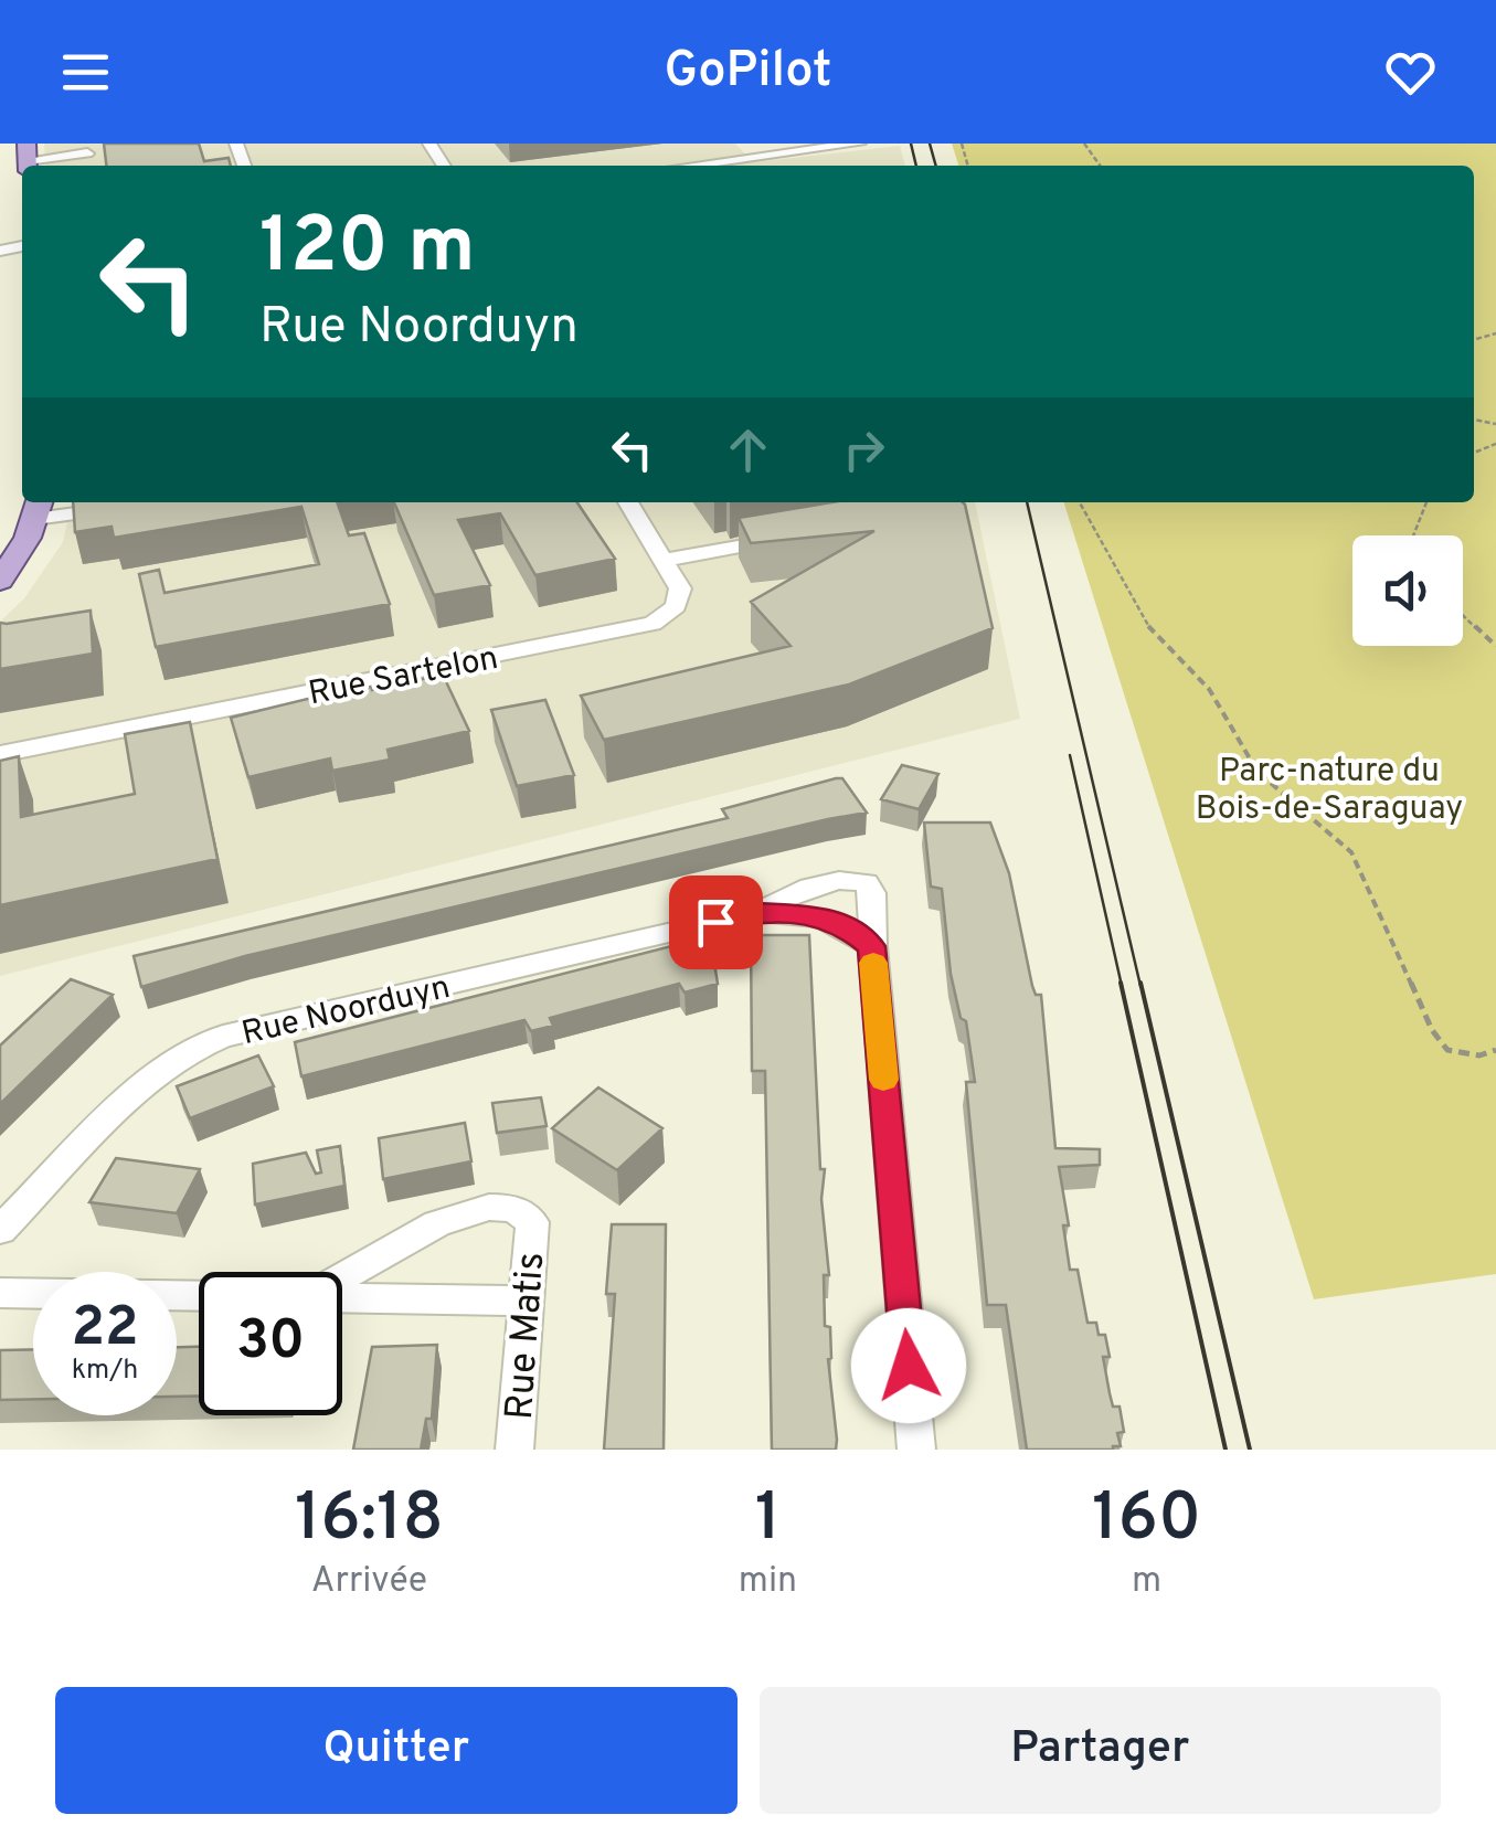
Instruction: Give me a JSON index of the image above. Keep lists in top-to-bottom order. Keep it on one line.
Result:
{"streets":{"street":["Rue Sartelon","Rue Noorduyn","Rue Matis"]},"parks":["Parc-nature du Bois-de-Saraguay"],"page":{"header":"GoPilot","turn":["120 m","Rue Noorduyn"],"speed":"22 km/h","limit":"30","eta":["16:18","Arrivée","1","min","160","m"],"buttons":["Quitter","Partager"]}}
